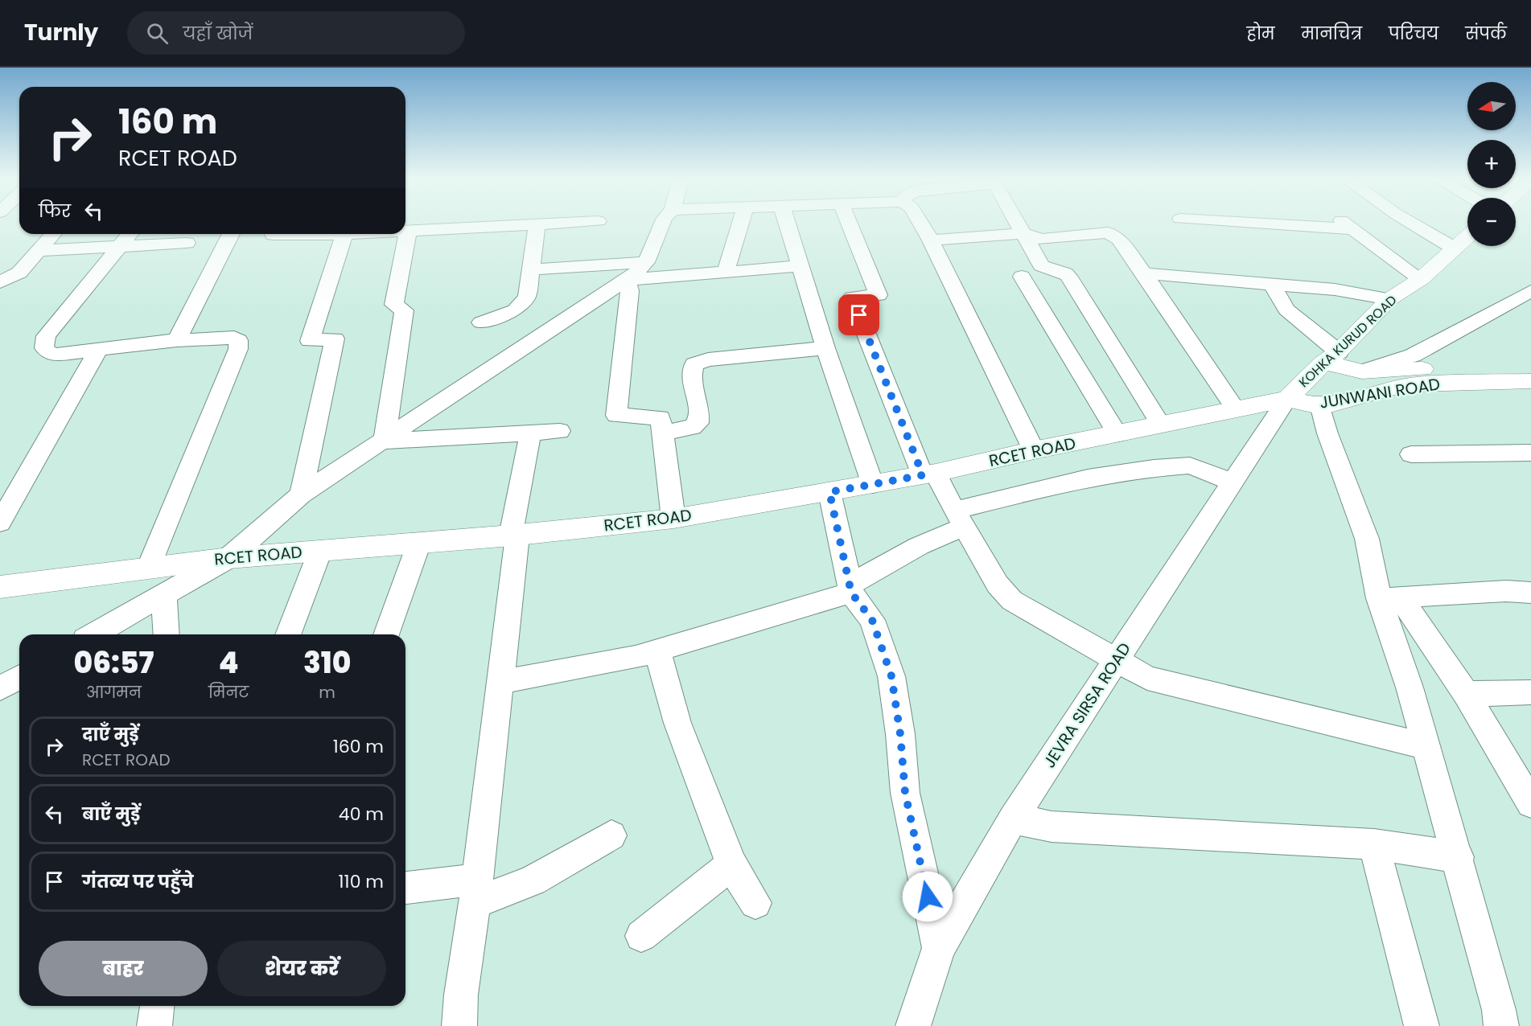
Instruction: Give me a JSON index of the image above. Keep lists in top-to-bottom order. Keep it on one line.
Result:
{"streets":{"main road":["KOHKA KURUD ROAD","JUNWANI ROAD","RCET ROAD"],"street":["JEVRA SIRSA ROAD"]},"crossings":[["KOHKA KURUD ROAD","JUNWANI ROAD"],["KOHKA KURUD ROAD","RCET ROAD"],["KOHKA KURUD ROAD","JEVRA SIRSA ROAD"],["JUNWANI ROAD","RCET ROAD"],["JUNWANI ROAD","JEVRA SIRSA ROAD"],["RCET ROAD","JEVRA SIRSA ROAD"]],"north":"left","page":{"header":"Turnly","search":"यहाँ खोजें","nav":["होम","मानचित्र","परिचय","संपर्क"],"map_buttons":["+","−"],"turn":["160 m","RCET ROAD"],"then":"फिर","eta":["06:57","आगमन","4","मिनट","310","m"],"list":[{"name":"दाएँ मुड़ें","note":"RCET ROAD","value":"160 m"},{"name":"बाएँ मुड़ें","value":"40 m"},{"name":"गंतव्य पर पहुँचे","value":"110 m"}],"buttons":["बाहर","शेयर करें"]}}
